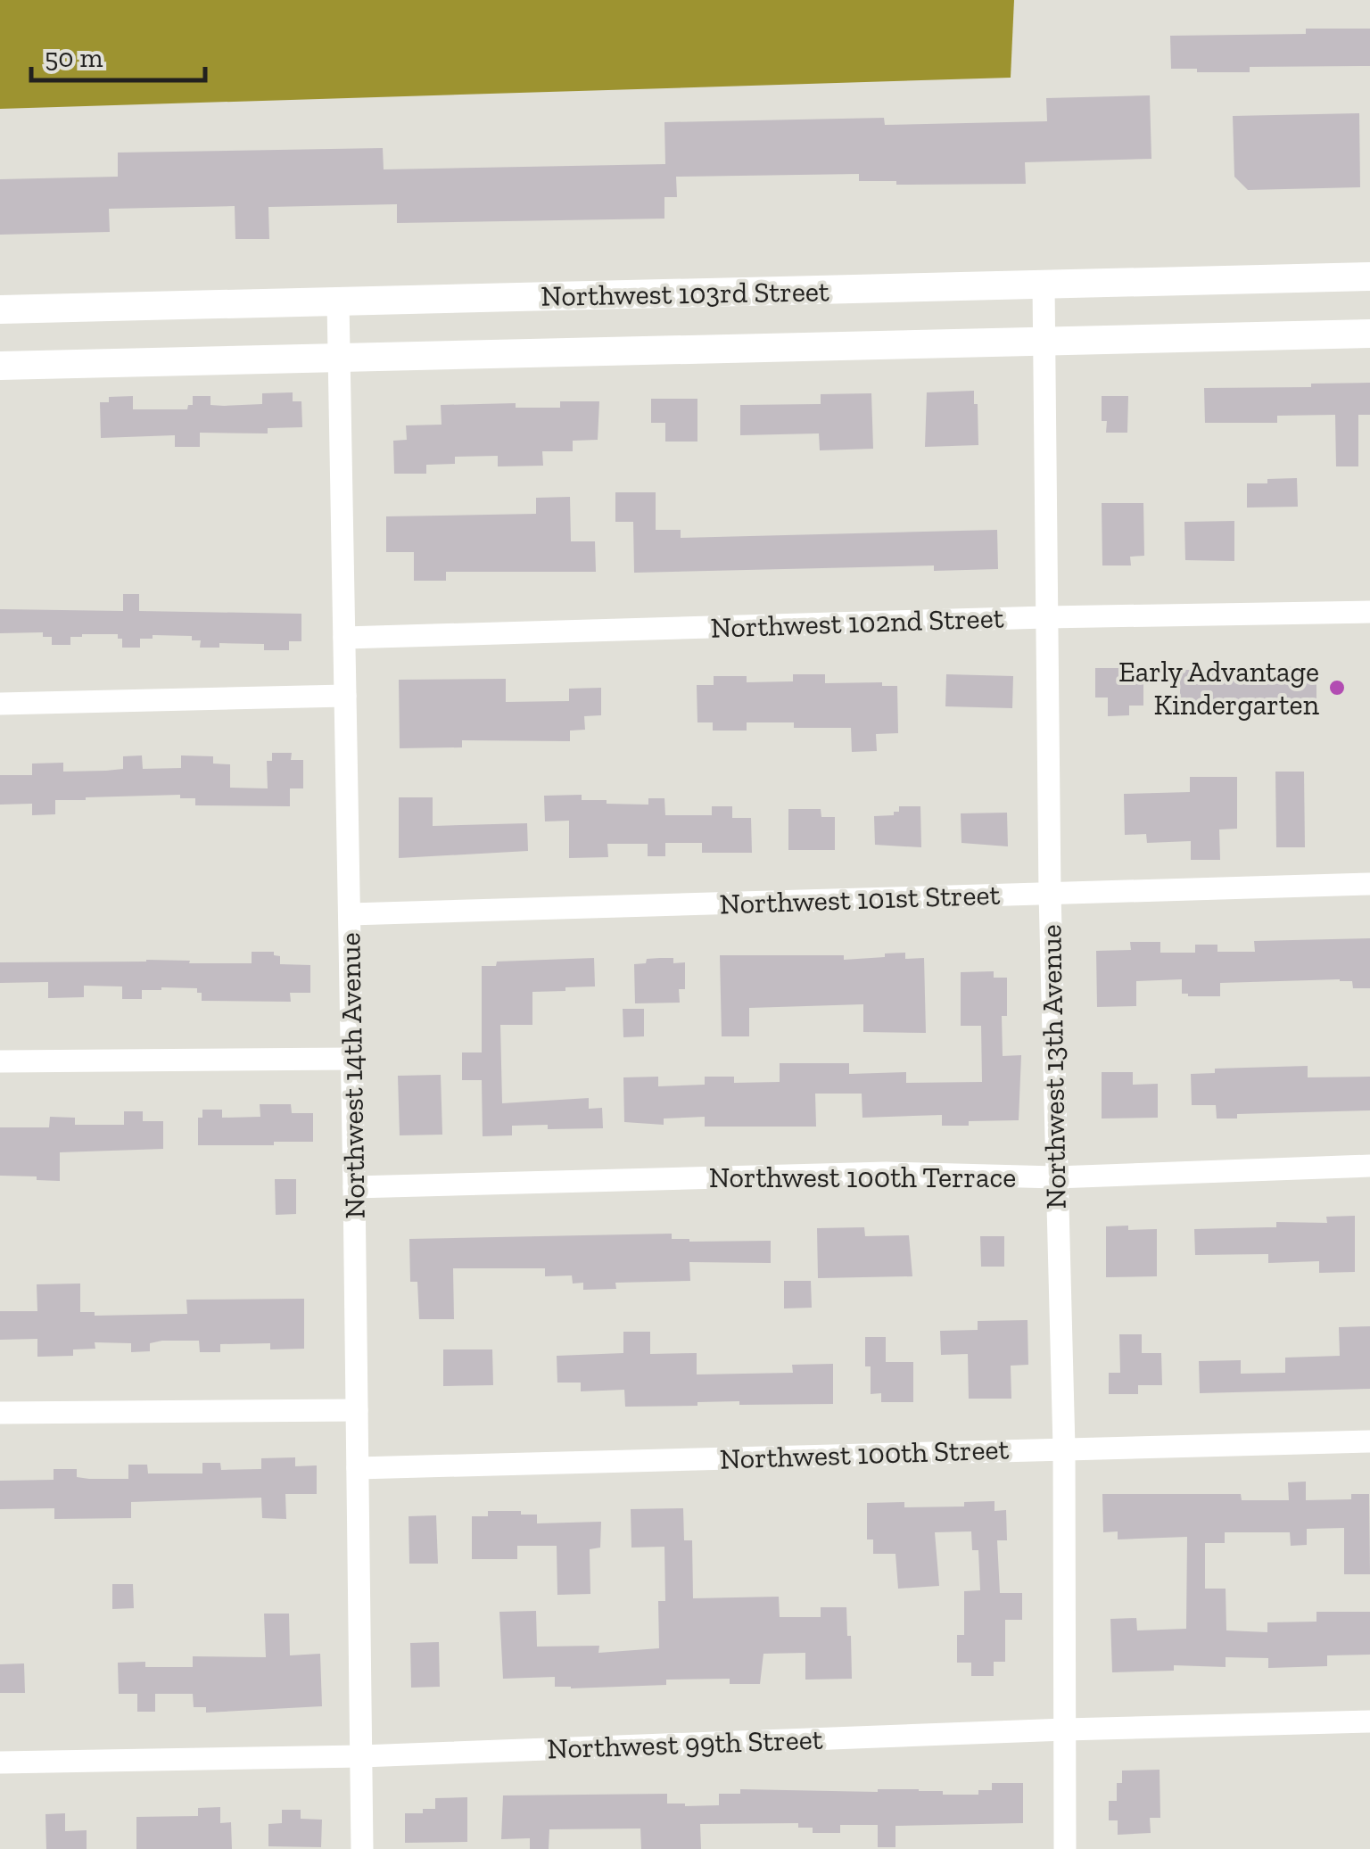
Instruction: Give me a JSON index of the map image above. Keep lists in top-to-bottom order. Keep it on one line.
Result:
{"streets":{"main road":["Northwest 103rd Street"],"street":["Northwest 102nd Street","Northwest 101st Street","Northwest 13th Avenue","Northwest 14th Avenue","Northwest 100th Terrace","Northwest 100th Street","Northwest 99th Street"]},"crossings":[["Northwest 103rd Street","Northwest 13th Avenue"],["Northwest 103rd Street","Northwest 14th Avenue"],["Northwest 102nd Street","Northwest 13th Avenue"],["Northwest 102nd Street","Northwest 14th Avenue"],["Northwest 101st Street","Northwest 13th Avenue"],["Northwest 101st Street","Northwest 14th Avenue"],["Northwest 13th Avenue","Northwest 100th Terrace"],["Northwest 13th Avenue","Northwest 100th Street"],["Northwest 13th Avenue","Northwest 99th Street"],["Northwest 14th Avenue","Northwest 100th Terrace"],["Northwest 14th Avenue","Northwest 100th Street"],["Northwest 14th Avenue","Northwest 99th Street"]],"places":["Early Advantage Kindergarten"],"scale_bar":"50 m"}
